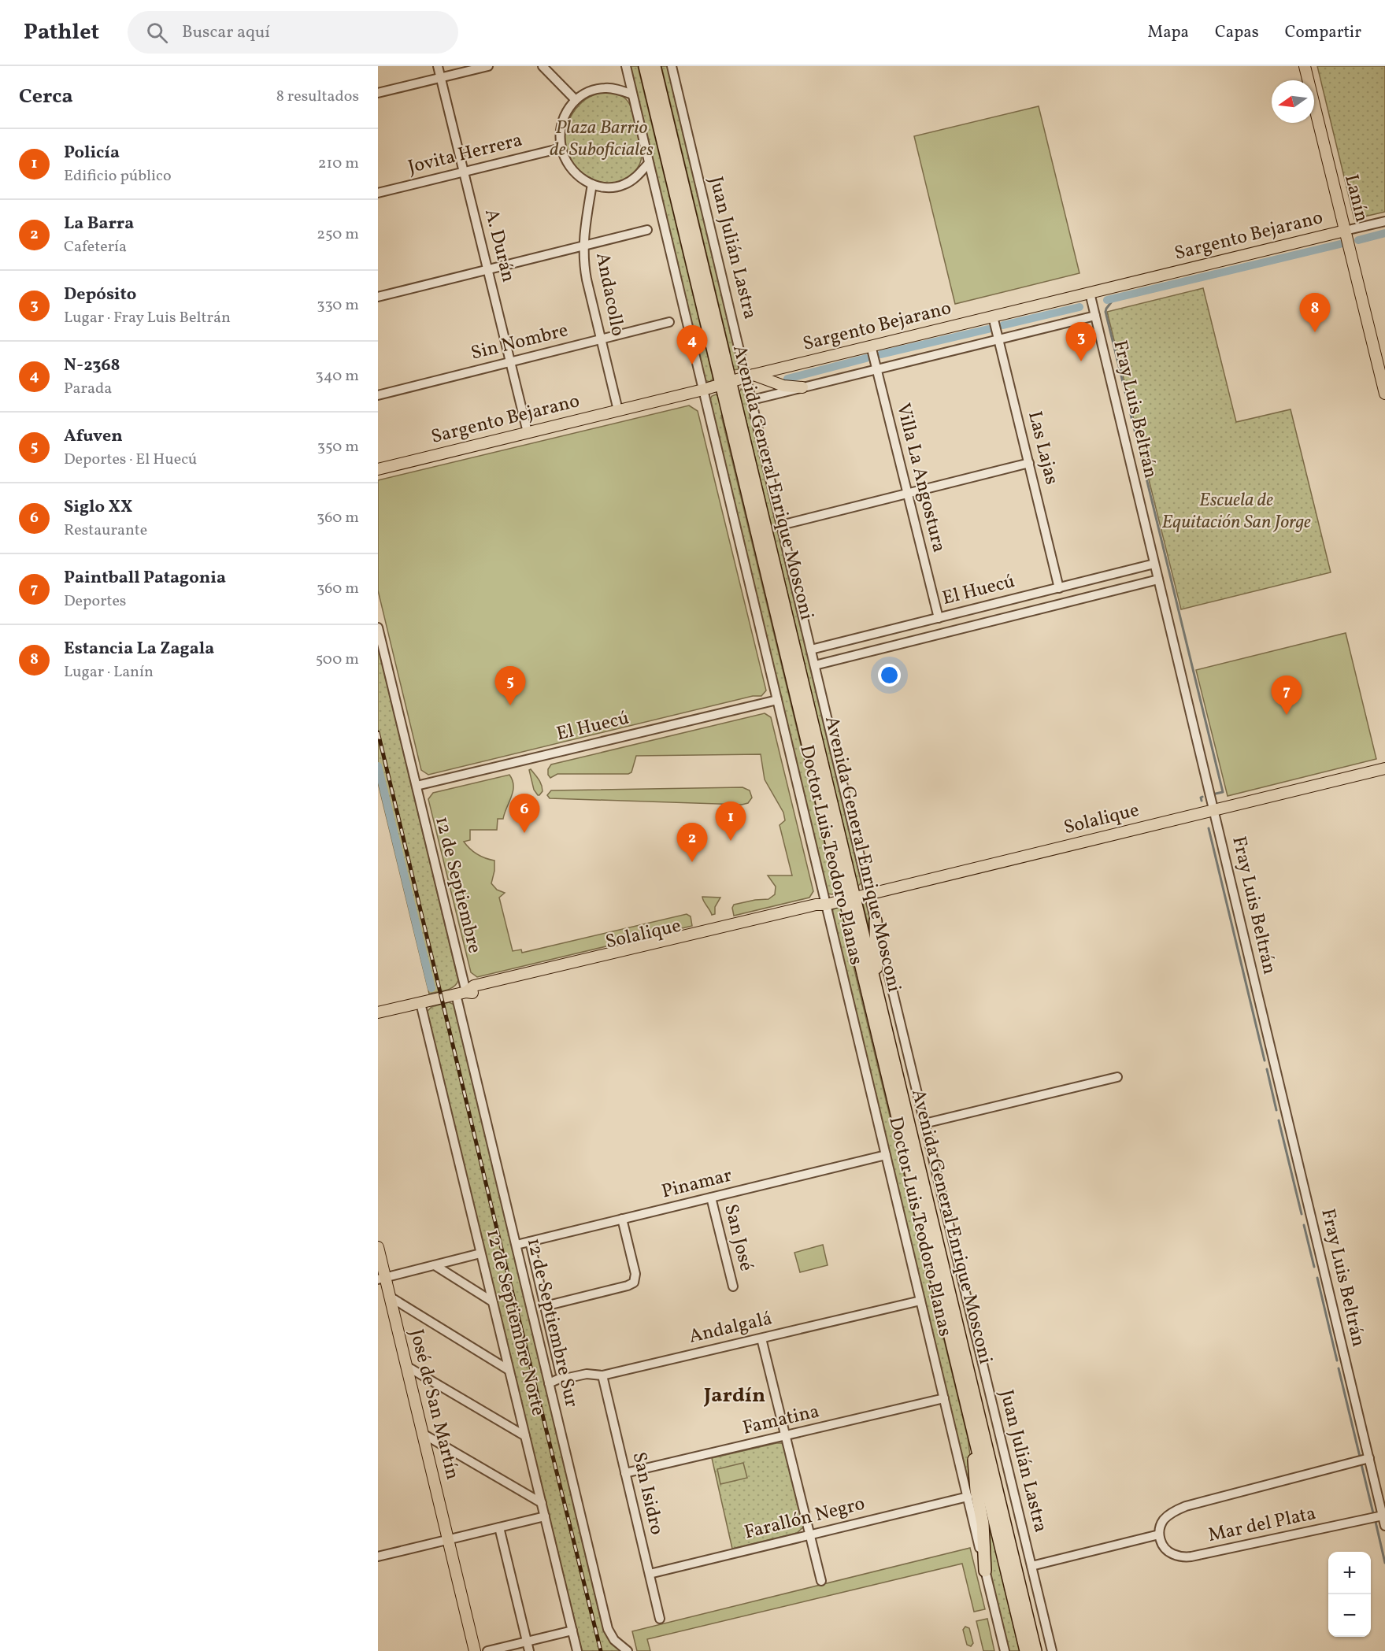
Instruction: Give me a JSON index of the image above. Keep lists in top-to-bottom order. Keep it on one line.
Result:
{"streets":{"highway":["Avenida General Enrique Mosconi"],"main road":["Lanín","Sargento Bejarano","Solalique","José de San Martín"],"street":["Jovita Herrera","A. Durán","Juan Julián Lastra","Andacollo","Sin Nombre","Fray Luis Beltrán","Las Lajas","Villa La Angostura","El Huecú","Doctor Luis Teodoro Planas","12 de Septiembre","Pinamar","San José","12 de Septiembre Norte","12 de Septiembre Sur","Andalgalá","Famatina","San Isidro","Farallón Negro","Mar del Plata"]},"crossings":[["Jovita Herrera","A. Durán"],["Jovita Herrera","Andacollo"],["Jovita Herrera","Doctor Luis Teodoro Planas"],["Lanín","Sargento Bejarano"],["Sargento Bejarano","A. Durán"],["Sargento Bejarano","Juan Julián Lastra"],["Sargento Bejarano","Andacollo"],["Sargento Bejarano","Fray Luis Beltrán"],["Sargento Bejarano","Las Lajas"],["Sargento Bejarano","Villa La Angostura"],["Sargento Bejarano","Avenida General Enrique Mosconi"],["Sargento Bejarano","Doctor Luis Teodoro Planas"],["A. Durán","Sin Nombre"],["Juan Julián Lastra","El Huecú"],["Juan Julián Lastra","Solalique"],["Andacollo","Sin Nombre"],["Andacollo","Doctor Luis Teodoro Planas"],["Fray Luis Beltrán","El Huecú"],["Fray Luis Beltrán","Solalique"],["Fray Luis Beltrán","Mar del Plata"],["Las Lajas","El Huecú"],["Villa La Angostura","El Huecú"],["Avenida General Enrique Mosconi","Solalique"],["El Huecú","Doctor Luis Teodoro Planas"],["El Huecú","12 de Septiembre"],["Solalique","Doctor Luis Teodoro Planas"],["Solalique","12 de Septiembre"],["Solalique","12 de Septiembre Norte"],["Solalique","12 de Septiembre Sur"],["Doctor Luis Teodoro Planas","Pinamar"],["Doctor Luis Teodoro Planas","Andalgalá"],["Doctor Luis Teodoro Planas","Famatina"],["Doctor Luis Teodoro Planas","Farallón Negro"],["12 de Septiembre","12 de Septiembre Sur"],["Pinamar","San José"],["Pinamar","12 de Septiembre Sur"],["12 de Septiembre Sur","Andalgalá"],["Andalgalá","San Isidro"],["Famatina","San Isidro"],["San Isidro","Farallón Negro"]],"districts":["Jardín"],"parks":["Plaza Barrio de Suboficiales","Escuela de Equitación San Jorge"],"north":"left","page":{"header":"Pathlet","search":"Buscar aquí","nav":["Mapa","Capas","Compartir"],"heading":["Cerca","8 resultados"],"list":[{"mark":"1","name":"Policía","note":"Edificio público","value":"210 m"},{"mark":"2","name":"La Barra","note":"Cafetería","value":"250 m"},{"mark":"3","name":"Depósito","note":"Lugar · Fray Luis Beltrán","value":"330 m"},{"mark":"4","name":"N-2368","note":"Parada","value":"340 m"},{"mark":"5","name":"Afuven","note":"Deportes · El Huecú","value":"350 m"},{"mark":"6","name":"Siglo XX","note":"Restaurante","value":"360 m"},{"mark":"7","name":"Paintball Patagonia","note":"Deportes","value":"360 m"},{"mark":"8","name":"Estancia La Zagala","note":"Lugar · Lanín","value":"500 m"}],"pins":["8","3","4","5","7","6","1","2"],"map_buttons":["+","−"]}}
